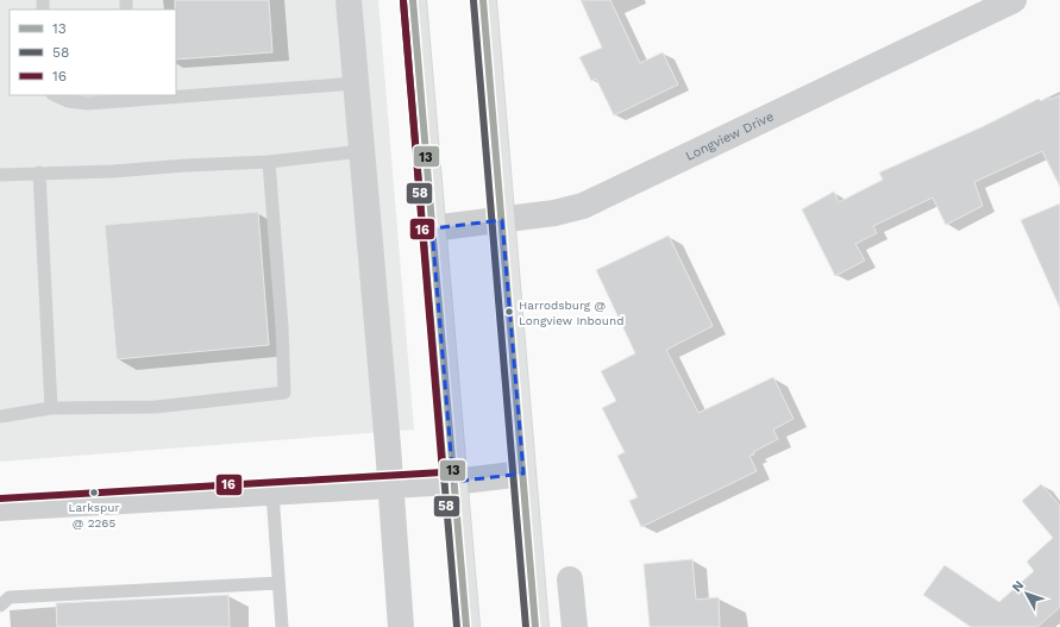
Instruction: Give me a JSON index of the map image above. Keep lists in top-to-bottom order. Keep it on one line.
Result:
{"streets":{"street":["Longview Drive"]},"places":["Harrodsburg @ Longview Inbound","Larkspur @ 2265"],"lines":["transit line 13","transit line 58","transit line 16"],"legend":["13","58","16"],"north":"top left"}
